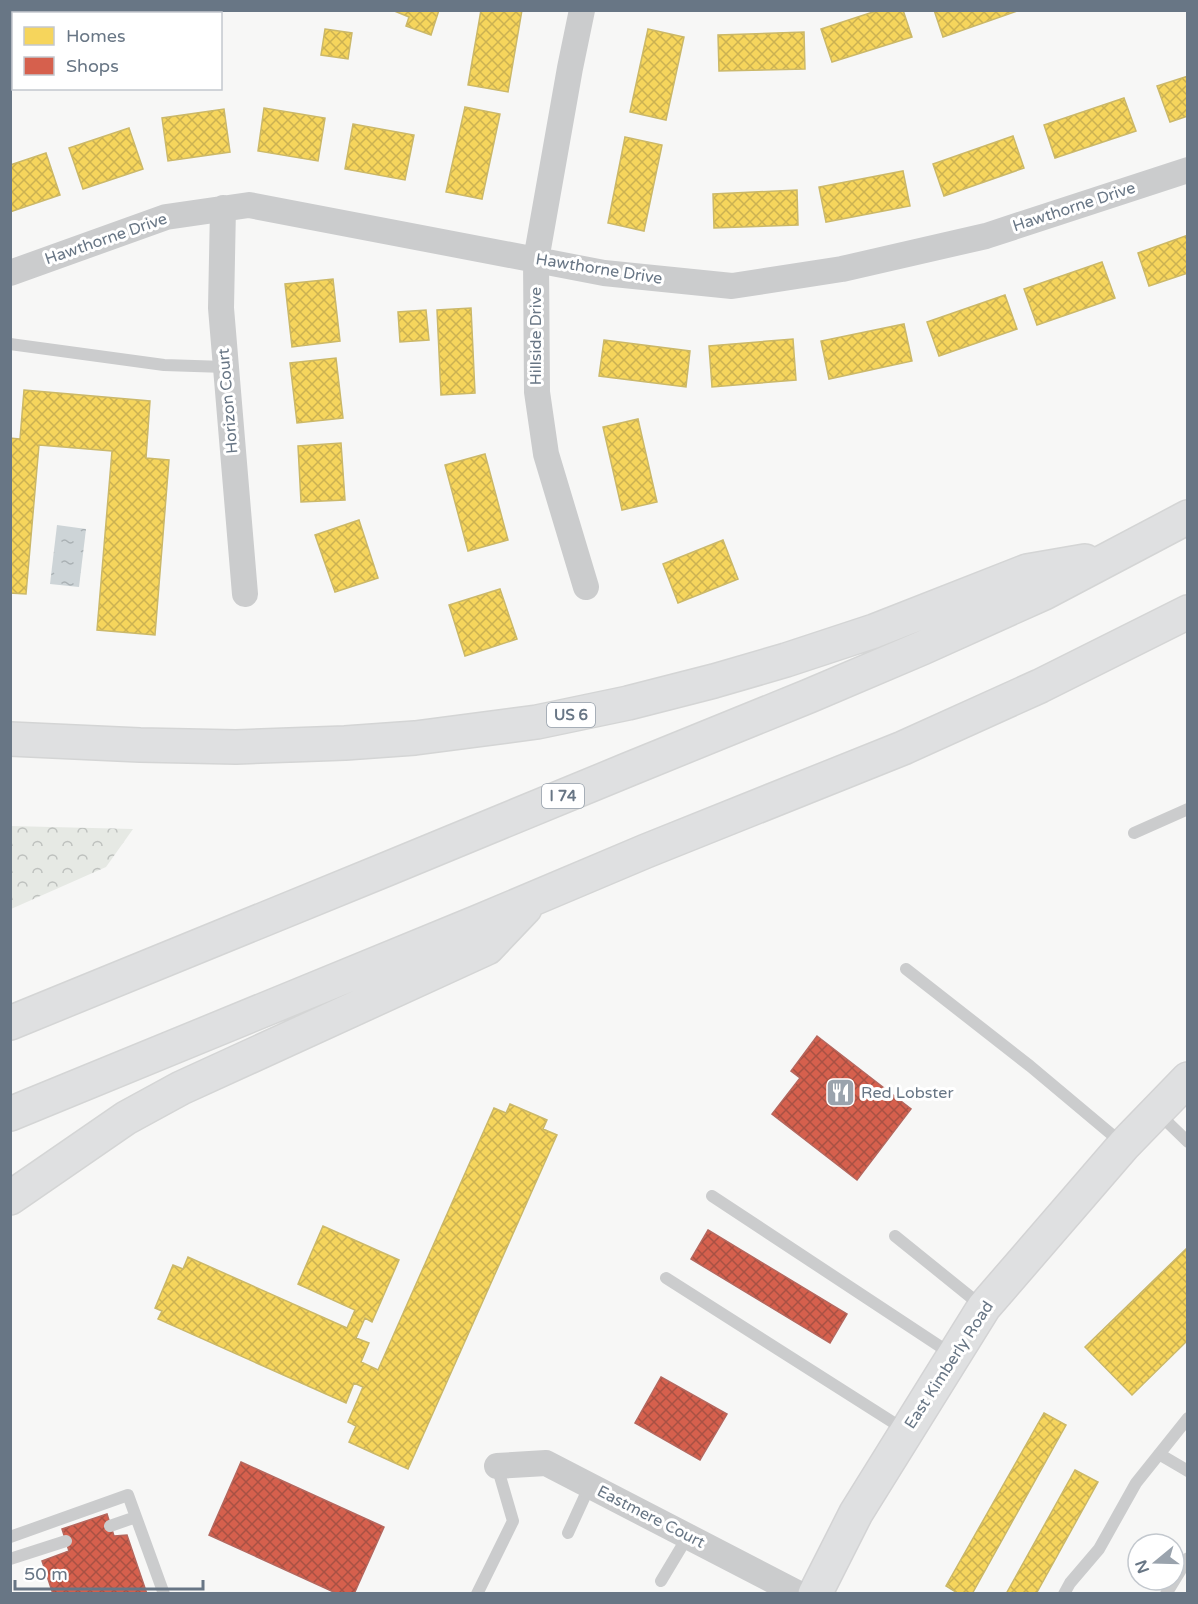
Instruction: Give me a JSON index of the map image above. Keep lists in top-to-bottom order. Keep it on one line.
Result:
{"streets":{"main road":["US 6","I 74","East Kimberly Road"],"street":["Hawthorne Drive","Hillside Drive","Horizon Court","Eastmere Court"]},"crossings":[["Hawthorne Drive","Hillside Drive"],["Hawthorne Drive","Horizon Court"],["US 6","I 74"]],"places":{"restaurant":["Red Lobster"]},"legend":["Homes","Shops"],"scale_bar":"50 m","north":"left"}
